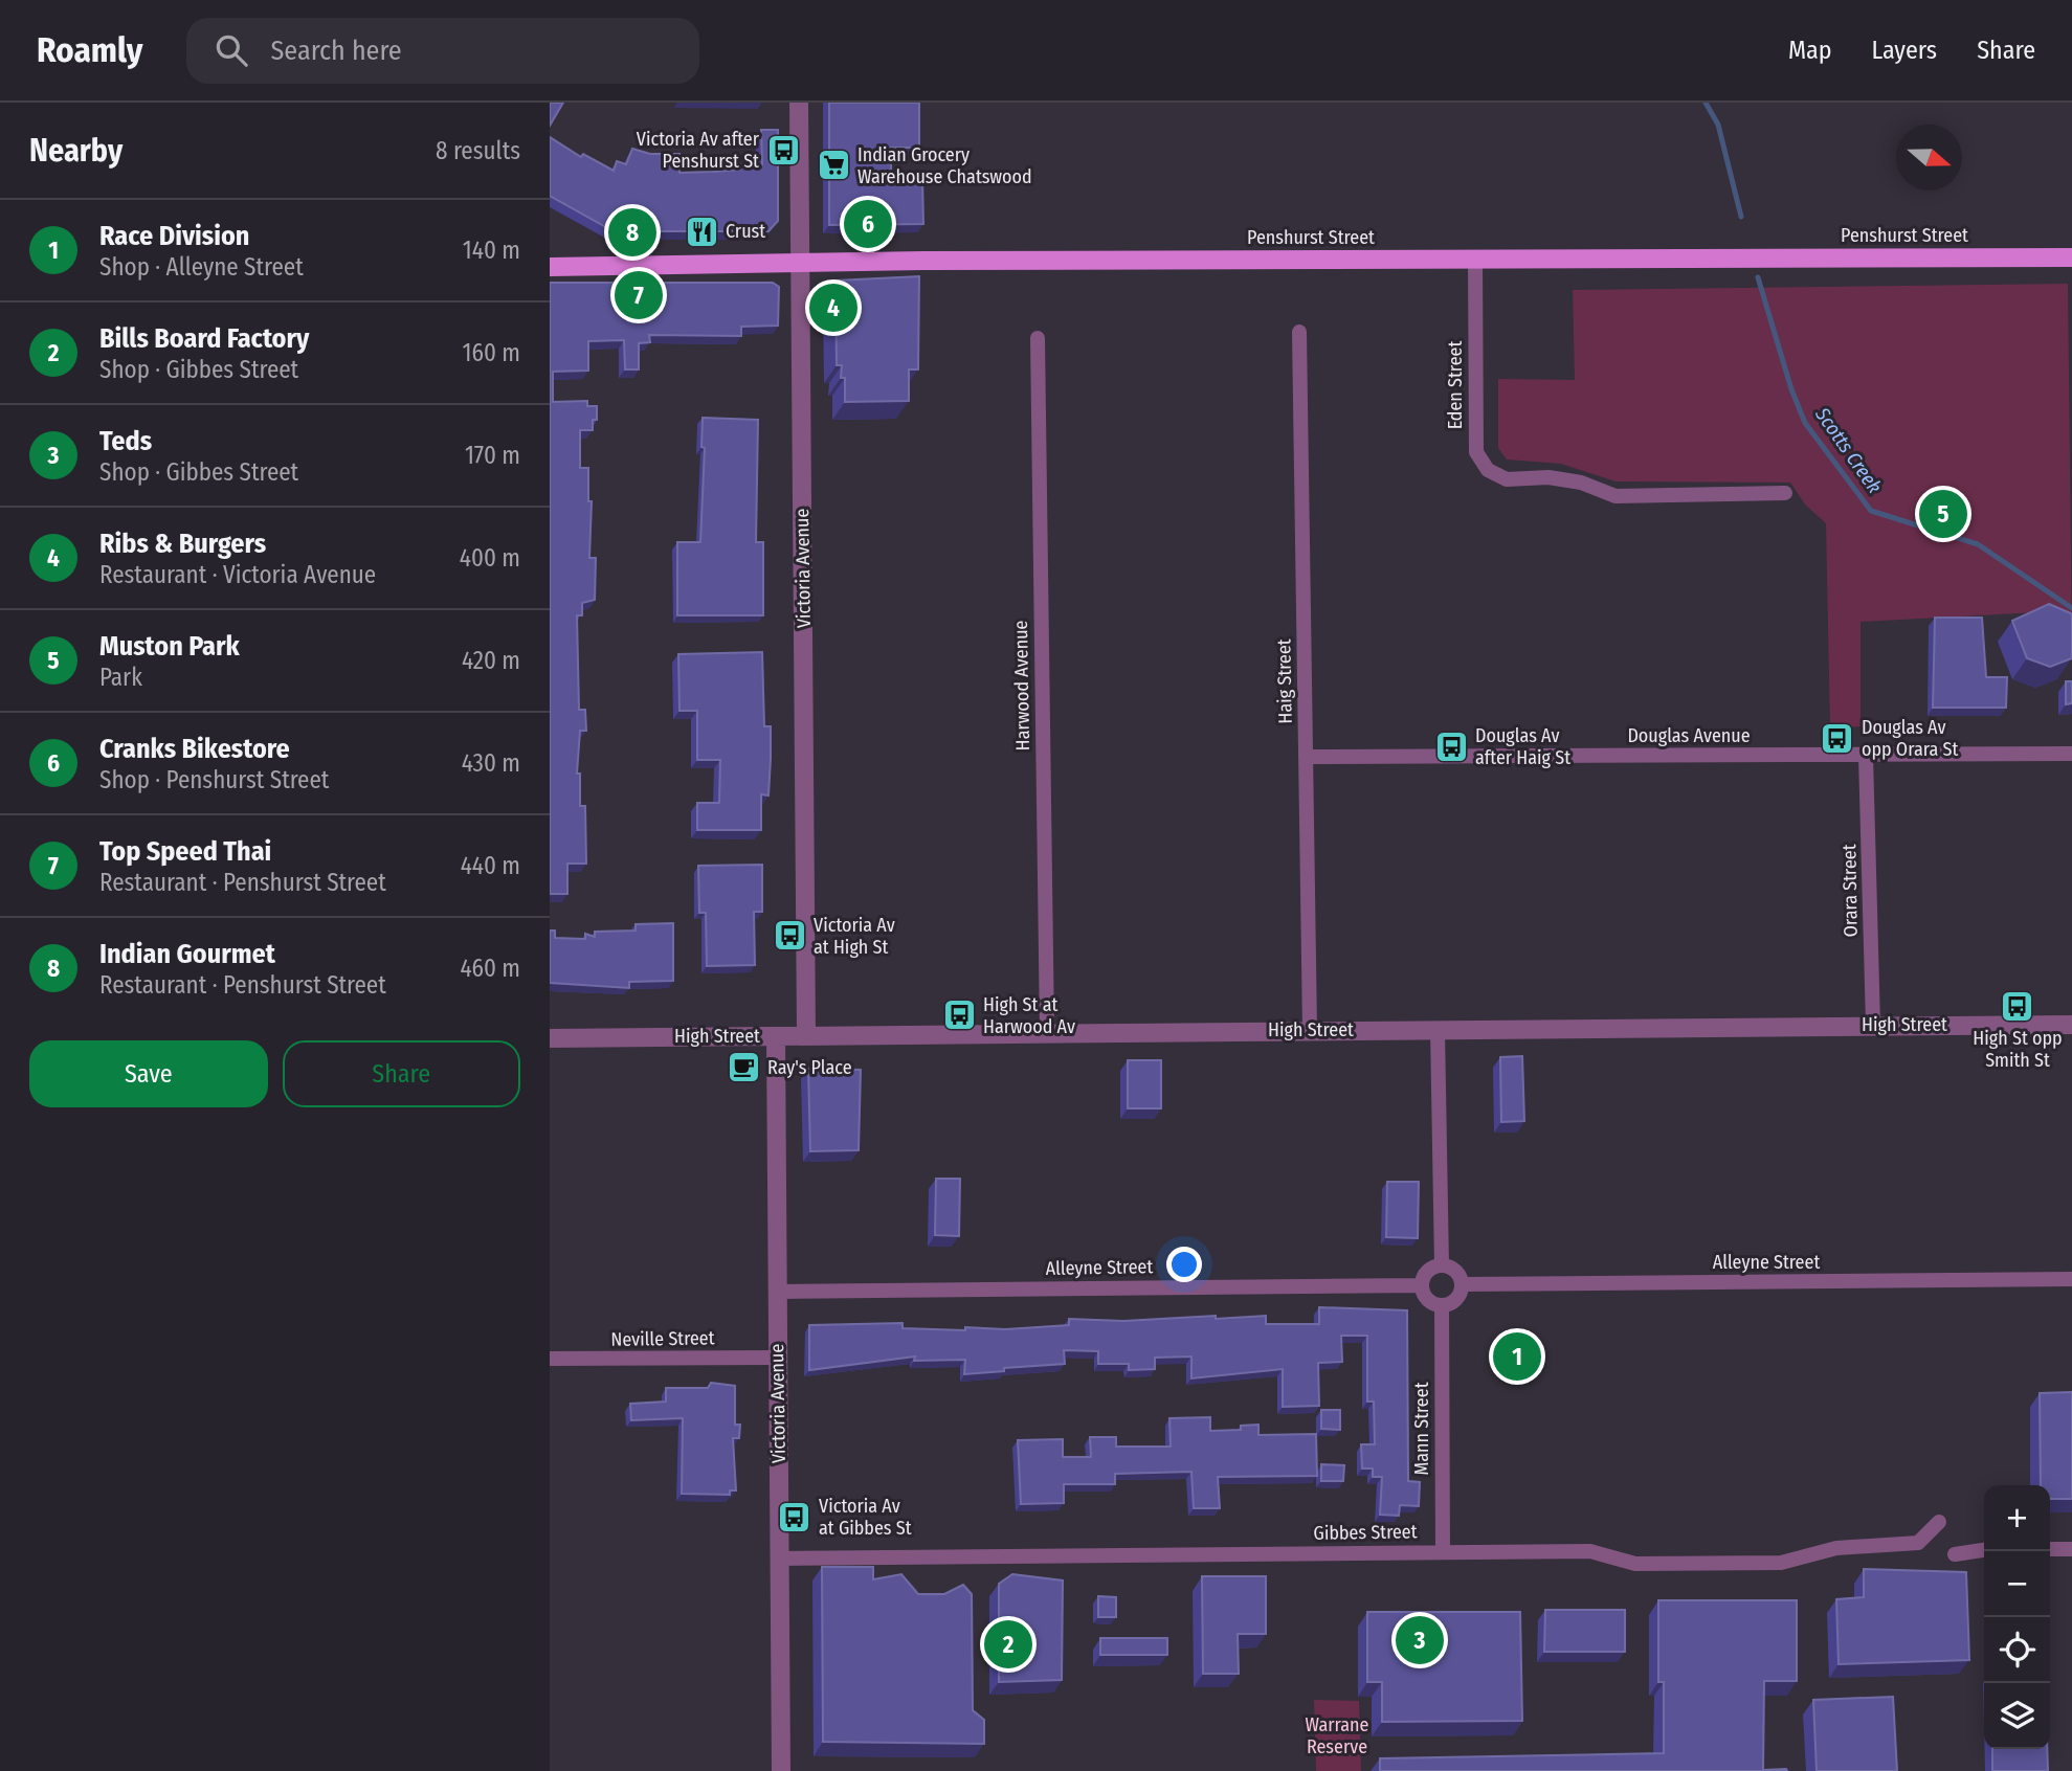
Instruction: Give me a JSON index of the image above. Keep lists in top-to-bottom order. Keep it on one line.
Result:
{"streets":{"main road":["Penshurst Street"],"street":["Eden Street","Victoria Avenue","Haig Street","Harwood Avenue","Douglas Avenue","Orara Street","High Street","Alleyne Street","Neville Street","Mann Street","Gibbes Street"]},"crossings":[["Penshurst Street","Eden Street"],["Penshurst Street","Victoria Avenue"],["Victoria Avenue","High Street"],["Victoria Avenue","Alleyne Street"],["Victoria Avenue","Neville Street"],["Victoria Avenue","Gibbes Street"],["Haig Street","Douglas Avenue"],["Haig Street","High Street"],["Harwood Avenue","High Street"],["Douglas Avenue","Orara Street"],["Orara Street","High Street"],["Alleyne Street","Mann Street"],["Mann Street","Gibbes Street"]],"water":["Scotts Creek"],"parks":["Warrane Reserve"],"places":{"bus stop":["Victoria Av after Penshurst St","Douglas Av opp Orara St","Douglas Av after Haig St","Victoria Av at High St","High St opp Smith St","High St at Harwood Av","Victoria Av at Gibbes St"],"supermarket":["Indian Grocery Warehouse Chatswood"],"restaurant":["Crust"],"cafe":["Ray's Place"]},"north":"right","page":{"header":"Roamly","search":"Search here","nav":["Map","Layers","Share"],"heading":["Nearby","8 results"],"pins":["6","8","7","4","5","1","3","2"],"list":[{"mark":"1","name":"Race Division","note":"Shop · Alleyne Street","value":"140 m"},{"mark":"2","name":"Bills Board Factory","note":"Shop · Gibbes Street","value":"160 m"},{"mark":"3","name":"Teds","note":"Shop · Gibbes Street","value":"170 m"},{"mark":"4","name":"Ribs & Burgers","note":"Restaurant · Victoria Avenue","value":"400 m"},{"mark":"5","name":"Muston Park","note":"Park","value":"420 m"},{"mark":"6","name":"Cranks Bikestore","note":"Shop · Penshurst Street","value":"430 m"},{"mark":"7","name":"Top Speed Thai","note":"Restaurant · Penshurst Street","value":"440 m"},{"mark":"8","name":"Indian Gourmet","note":"Restaurant · Penshurst Street","value":"460 m"}],"buttons":["Save","Share"],"map_buttons":["+","−"]}}
